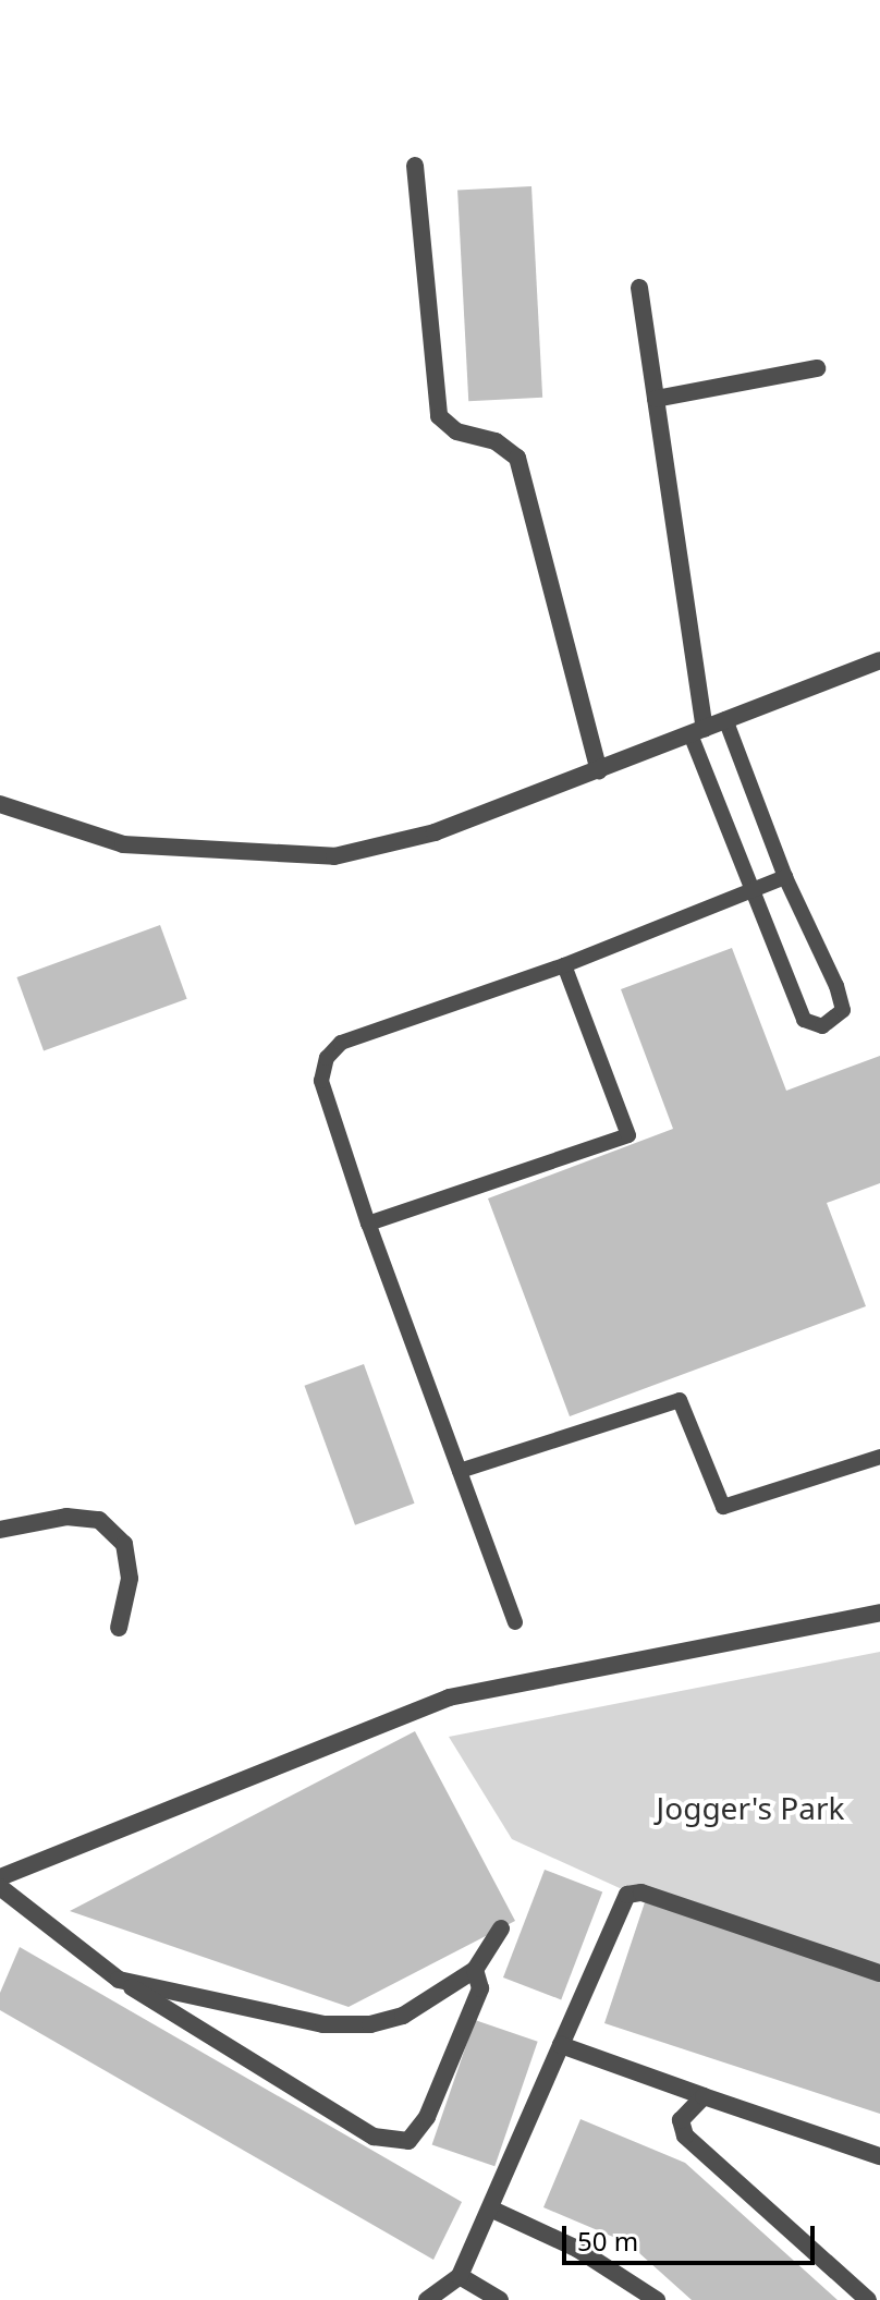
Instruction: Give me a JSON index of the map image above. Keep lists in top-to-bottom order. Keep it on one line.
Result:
{"parks":["Jogger's Park"],"scale_bar":"50 m"}
